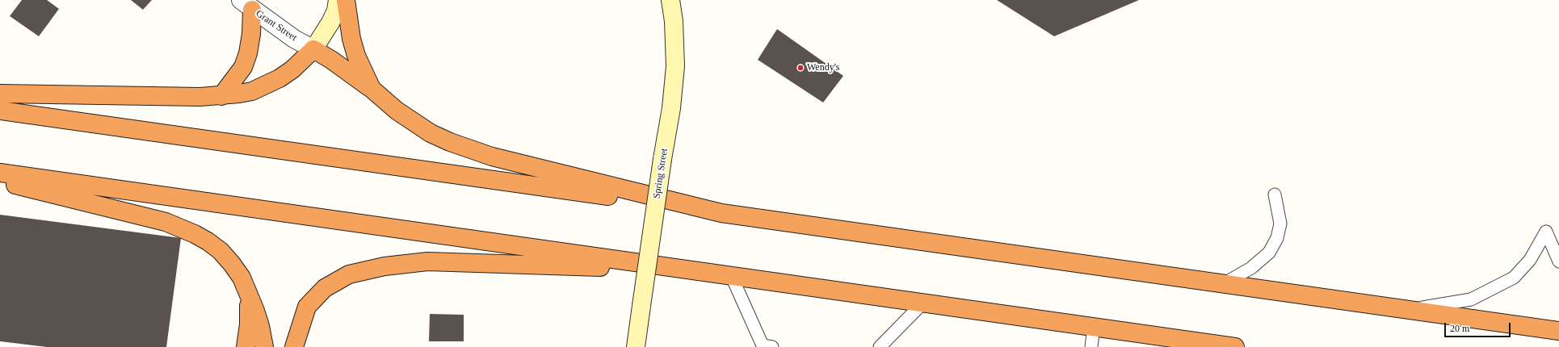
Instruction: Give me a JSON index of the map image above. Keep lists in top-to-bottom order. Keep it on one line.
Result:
{"streets":{"street":["Grant Street","Spring Street"]},"places":["Wendy's"],"scale_bar":"20 m"}
